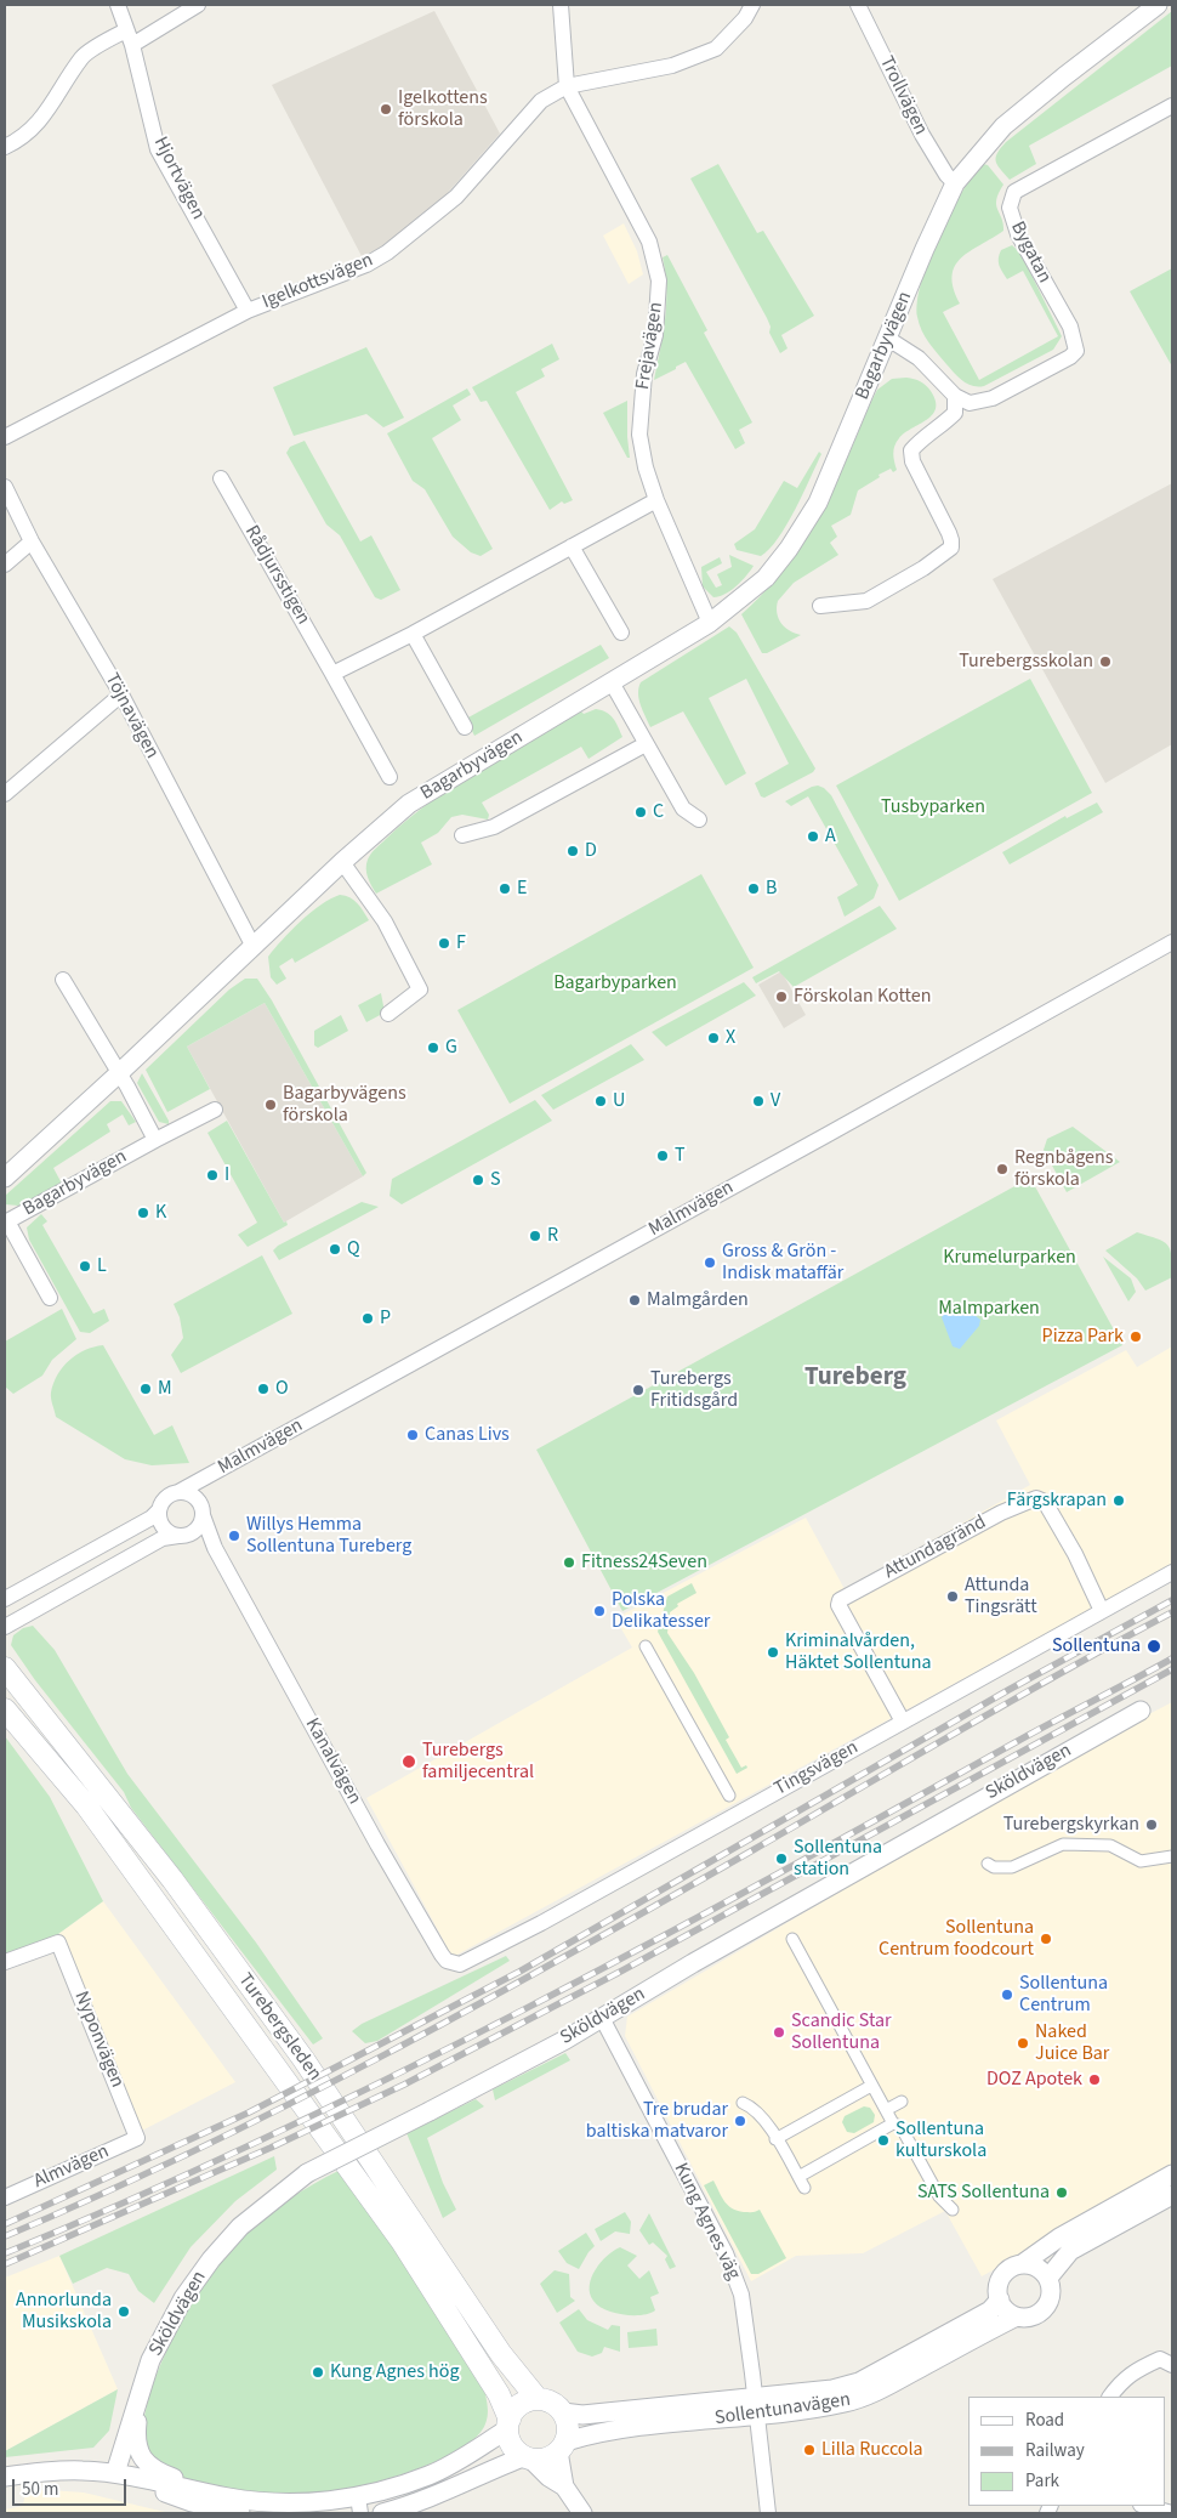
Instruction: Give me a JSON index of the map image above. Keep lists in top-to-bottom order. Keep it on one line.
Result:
{"streets":{"main road":["Turebergsleden"],"street":["Trollvägen","Hjortvägen","Bygatan","Igelkottsvägen","Frejavägen","Bagarbyvägen","Rådjursstigen","Töjnavägen","Malmvägen","Attundagränd","Kanalvägen","Tingsvägen","Sköldvägen","Nyponvägen","Almvägen","Kung Agnes väg","Sollentunavägen"]},"crossings":[["Trollvägen","Bagarbyvägen"],["Hjortvägen","Igelkottsvägen"],["Igelkottsvägen","Frejavägen"],["Frejavägen","Bagarbyvägen"],["Bagarbyvägen","Töjnavägen"],["Malmvägen","Kanalvägen"],["Attundagränd","Tingsvägen"],["Kanalvägen","Tingsvägen"],["Sköldvägen","Kung Agnes väg"],["Turebergsleden","Sollentunavägen"],["Nyponvägen","Almvägen"],["Kung Agnes väg","Sollentunavägen"]],"districts":["Tureberg"],"parks":["Tusbyparken","Bagarbyparken","Krumelurparken","Malmparken"],"places":["Igelkottens förskola","Turebergsskolan","C","A","D","E","B","F","Förskolan Kotten","X","G","U","V","Bagarbyvägens förskola","T","Regnbågens förskola","I","S","K","R","Q","Gross & Grön - Indisk mataffär","L","Malmgården","P","Pizza Park","M","O","Turebergs Fritidsgård","Canas Livs","Färgskrapan","Willys Hemma Sollentuna Tureberg","Fitness24Seven","Attunda Tingsrätt","Polska Delikatesser","Sollentuna","Kriminalvården, Häktet Sollentuna","Turebergs familjecentral","Turebergskyrkan","Sollentuna station","Sollentuna Centrum foodcourt","Sollentuna Centrum","Scandic Star Sollentuna","Naked Juice Bar","DOZ Apotek","Tre brudar baltiska matvaror","Sollentuna kulturskola","SATS Sollentuna","Annorlunda Musikskola","Kung Agnes hög","Lilla Ruccola"],"legend":["Road","Railway","Park"],"scale_bar":"50 m"}
